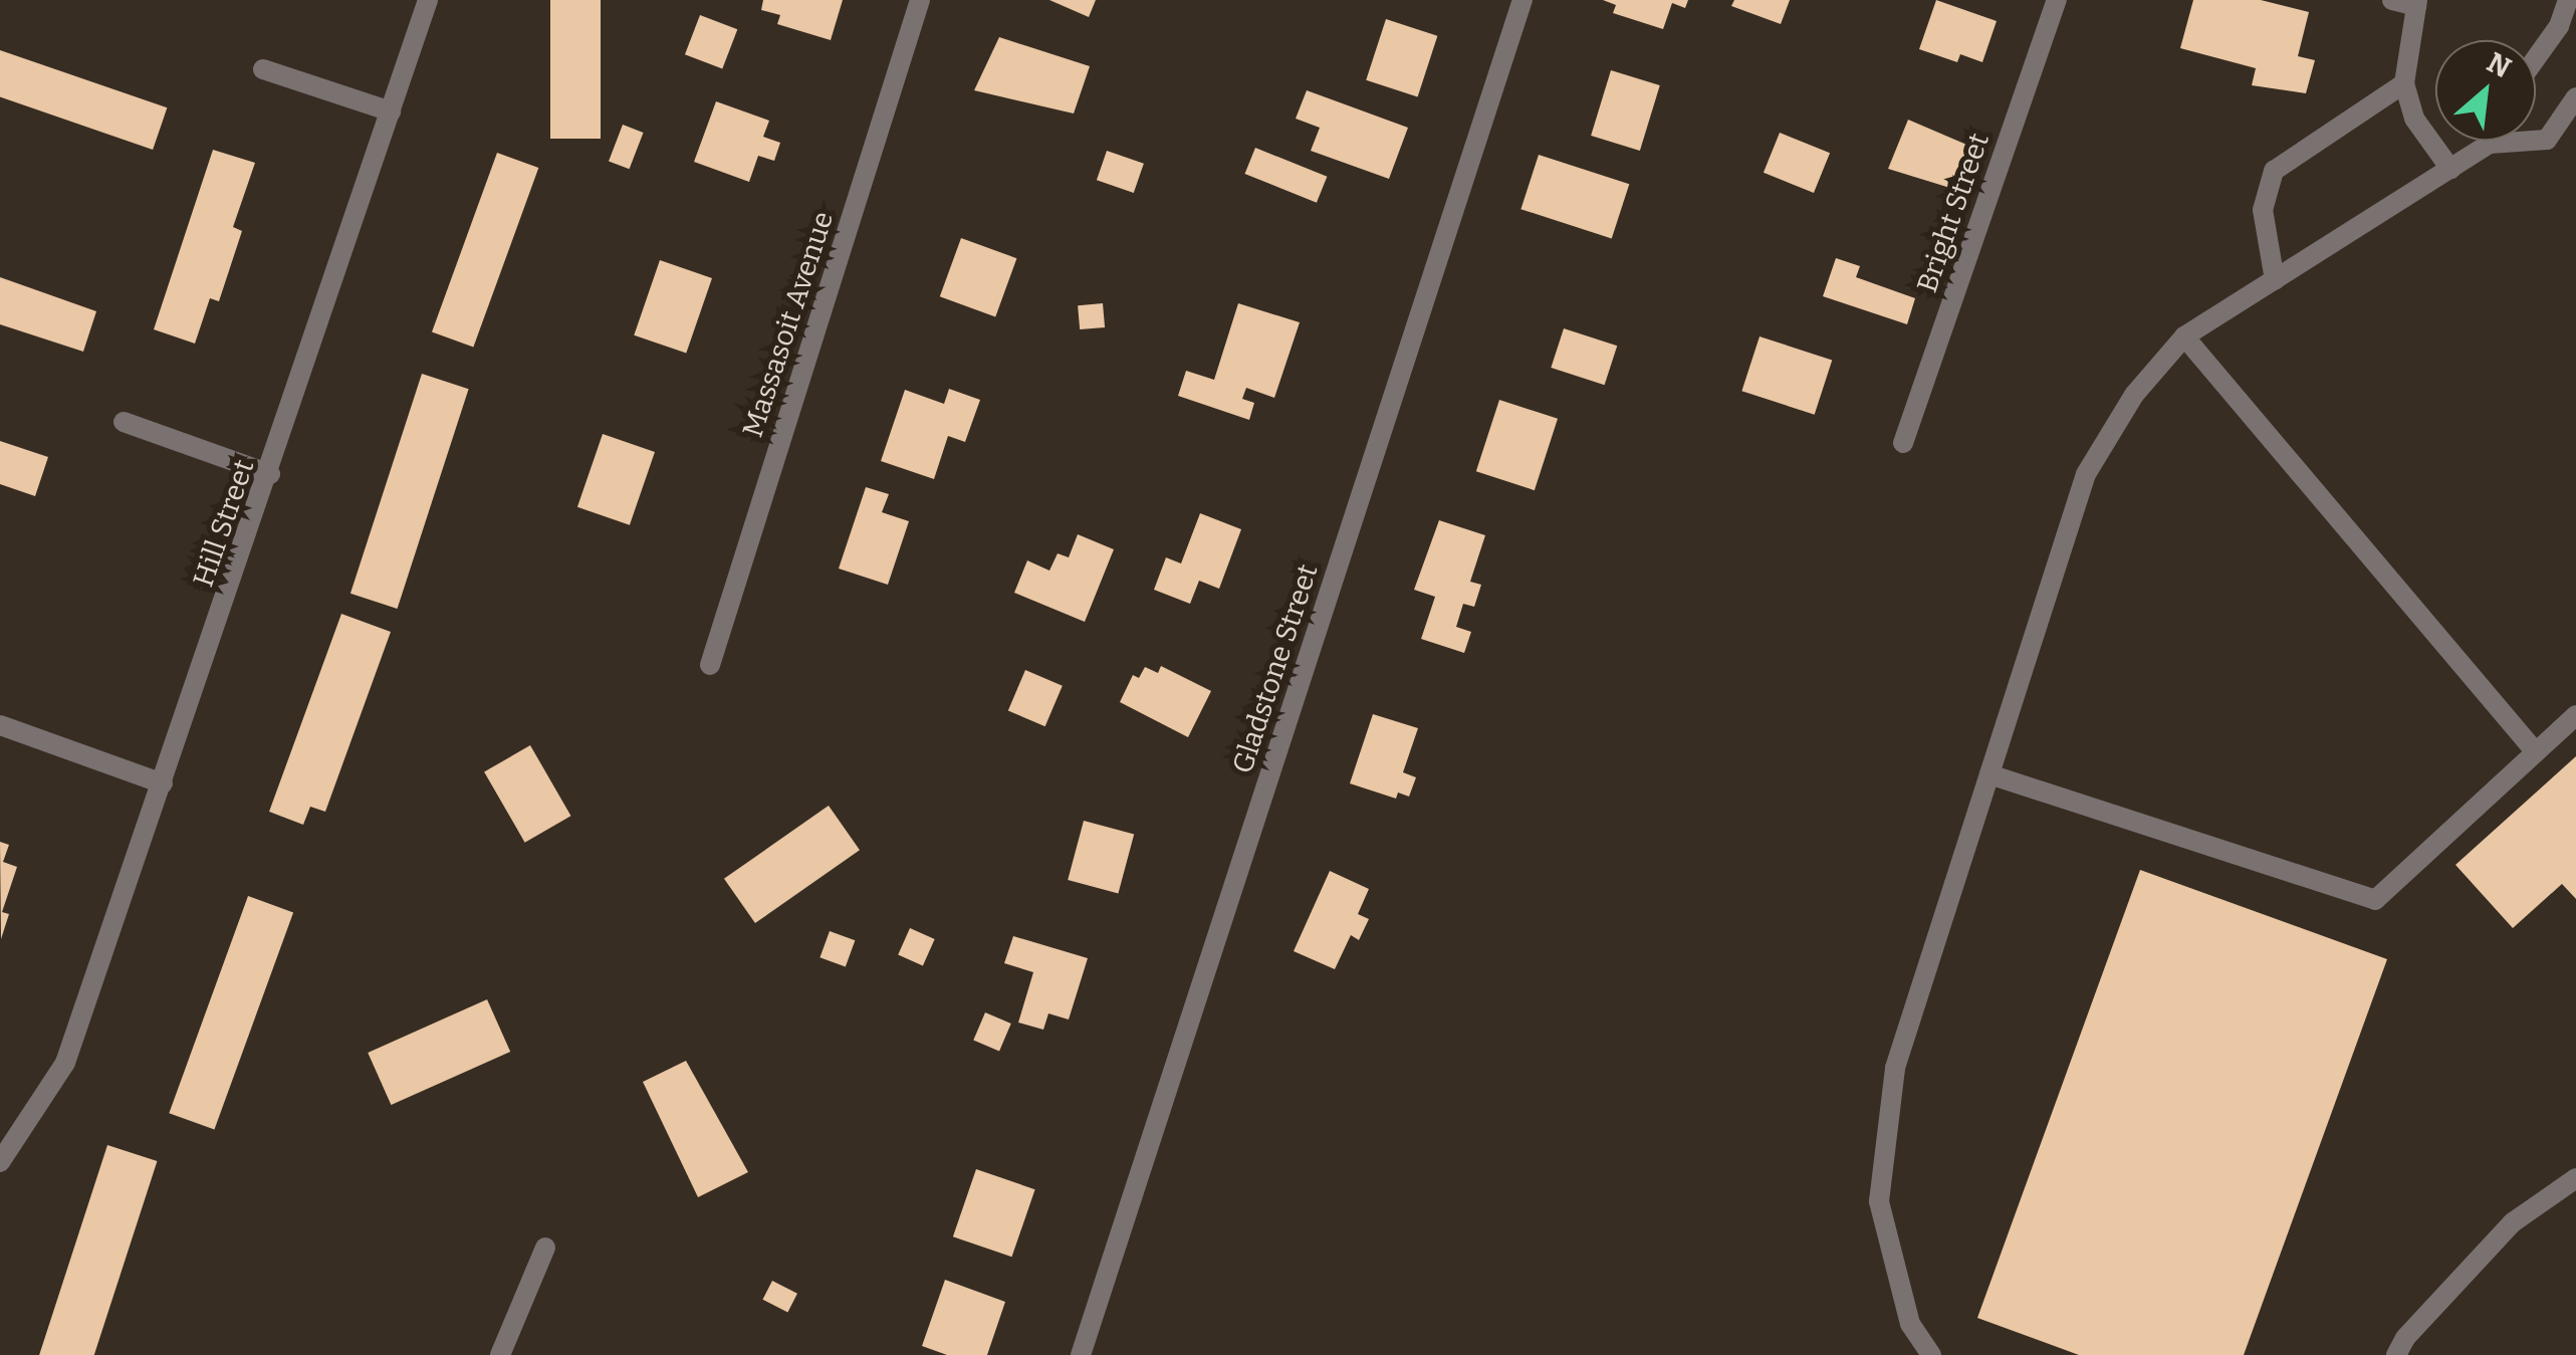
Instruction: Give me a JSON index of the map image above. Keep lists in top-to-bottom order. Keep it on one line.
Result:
{"streets":{"street":["Bright Street","Massasoit Avenue","Hill Street","Gladstone Street"]},"north":"top right"}
